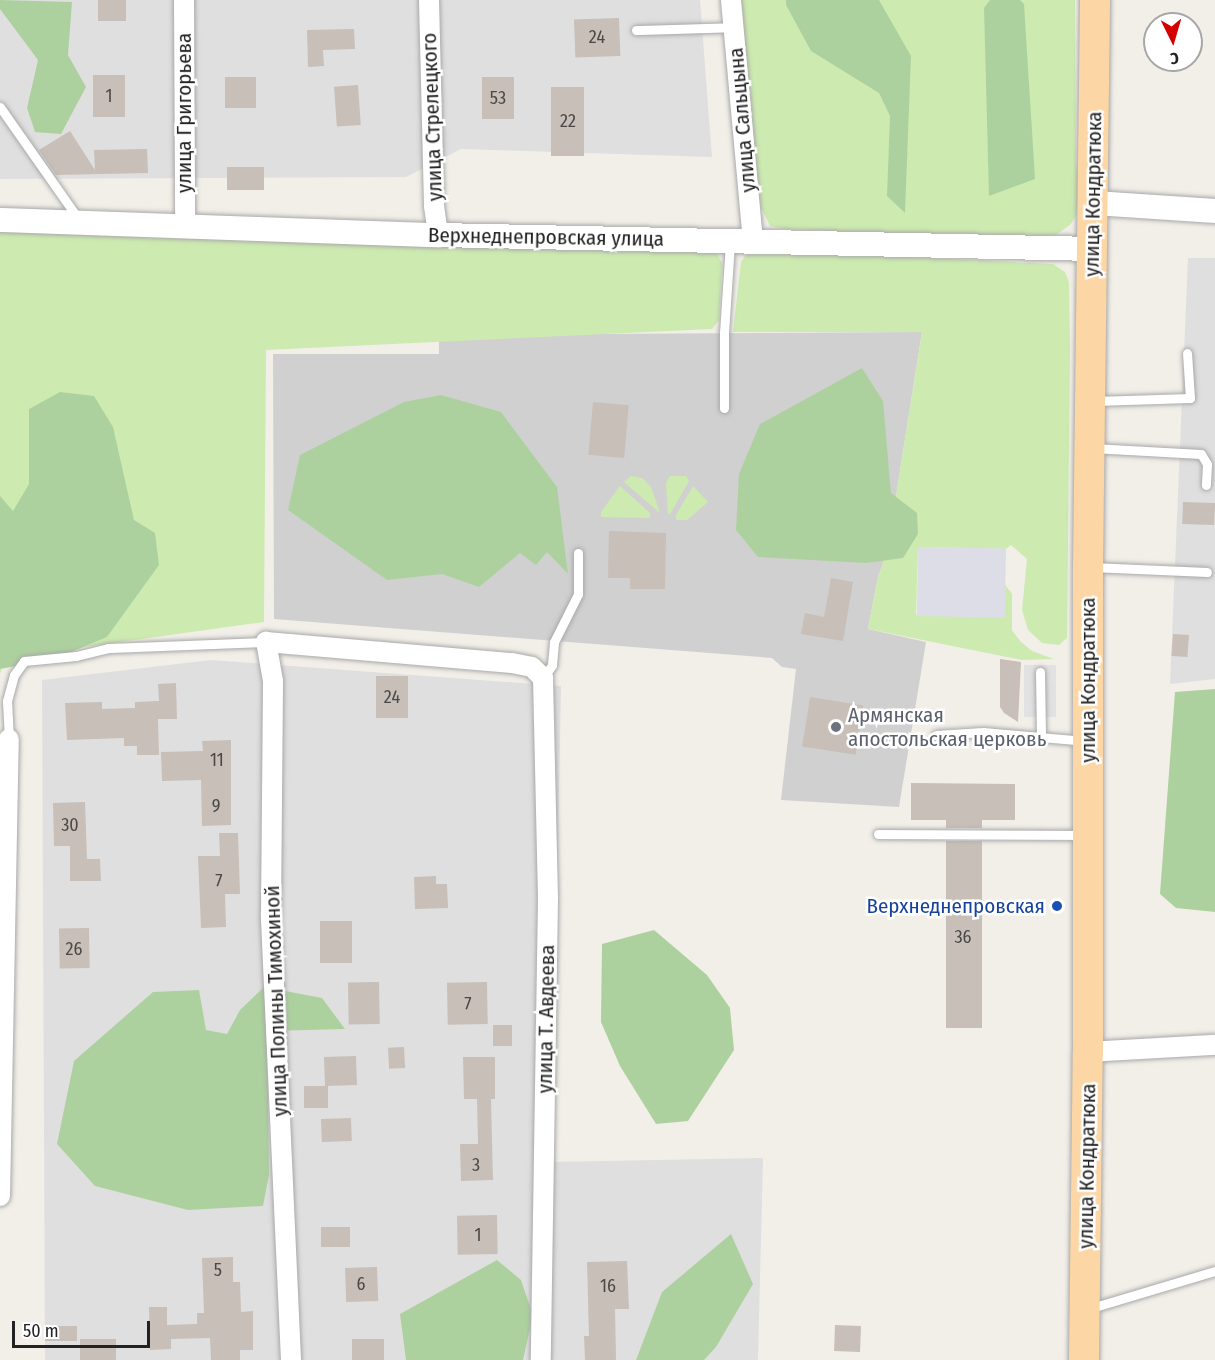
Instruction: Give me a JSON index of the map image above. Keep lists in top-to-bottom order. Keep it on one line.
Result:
{"streets":{"main road":["улица Кондратюка"],"street":["улица Григорьева","улица Стрелецкого","улица Сальцына","Верхнеднепровская улица","улица Полины Тимохиной","улица Т. Авдеева"]},"crossings":[["улица Григорьева","Верхнеднепровская улица"],["улица Стрелецкого","Верхнеднепровская улица"],["улица Сальцына","Верхнеднепровская улица"],["улица Кондратюка","Верхнеднепровская улица"]],"places":["Армянская апостольская церковь","Верхнеднепровская"],"house_numbers":["24","1","53","22","24","11","9","30","7","36","26","7","3","1","5","6","16"],"scale_bar":"50 m","north":"bottom"}
